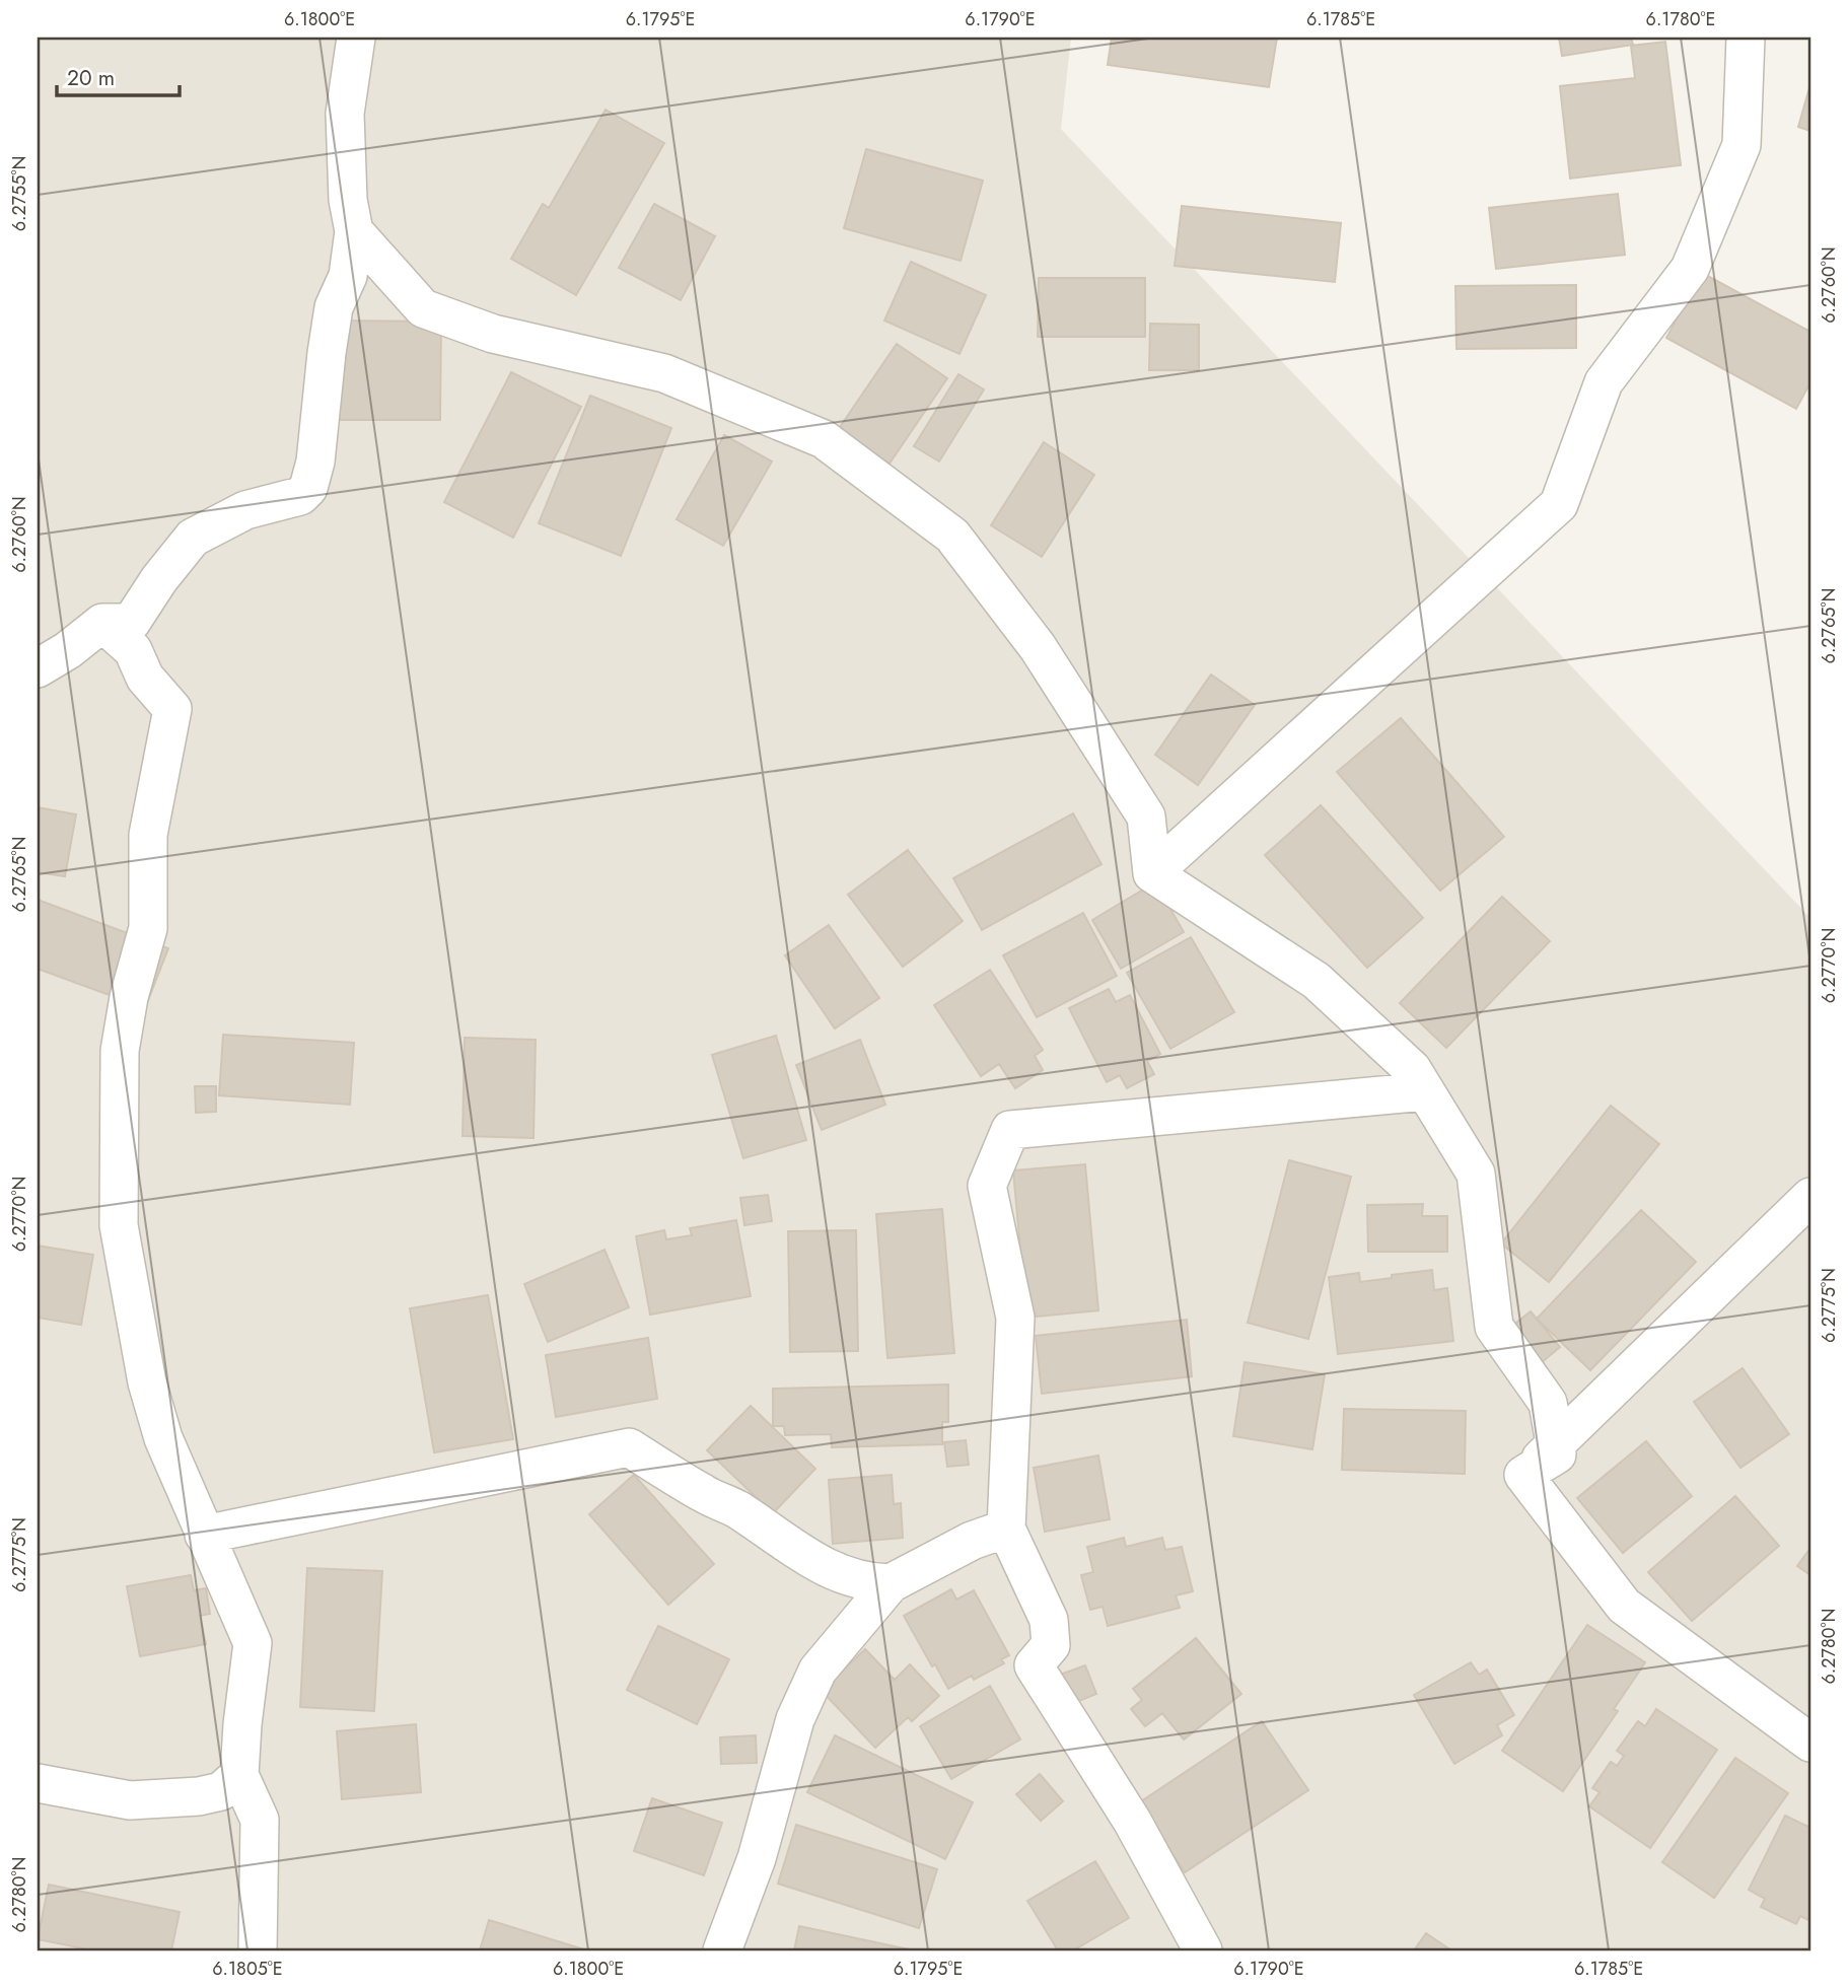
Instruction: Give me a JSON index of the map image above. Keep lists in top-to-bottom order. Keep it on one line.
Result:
{"scale_bar":"20 m","coordinates":["6.1800°E","6.1795°E","6.1790°E","6.1785°E","6.1780°E","6.2755°N","6.2760°N","6.2765°N","6.2770°N","6.2775°N","6.2780°N","6.1805°E"]}
